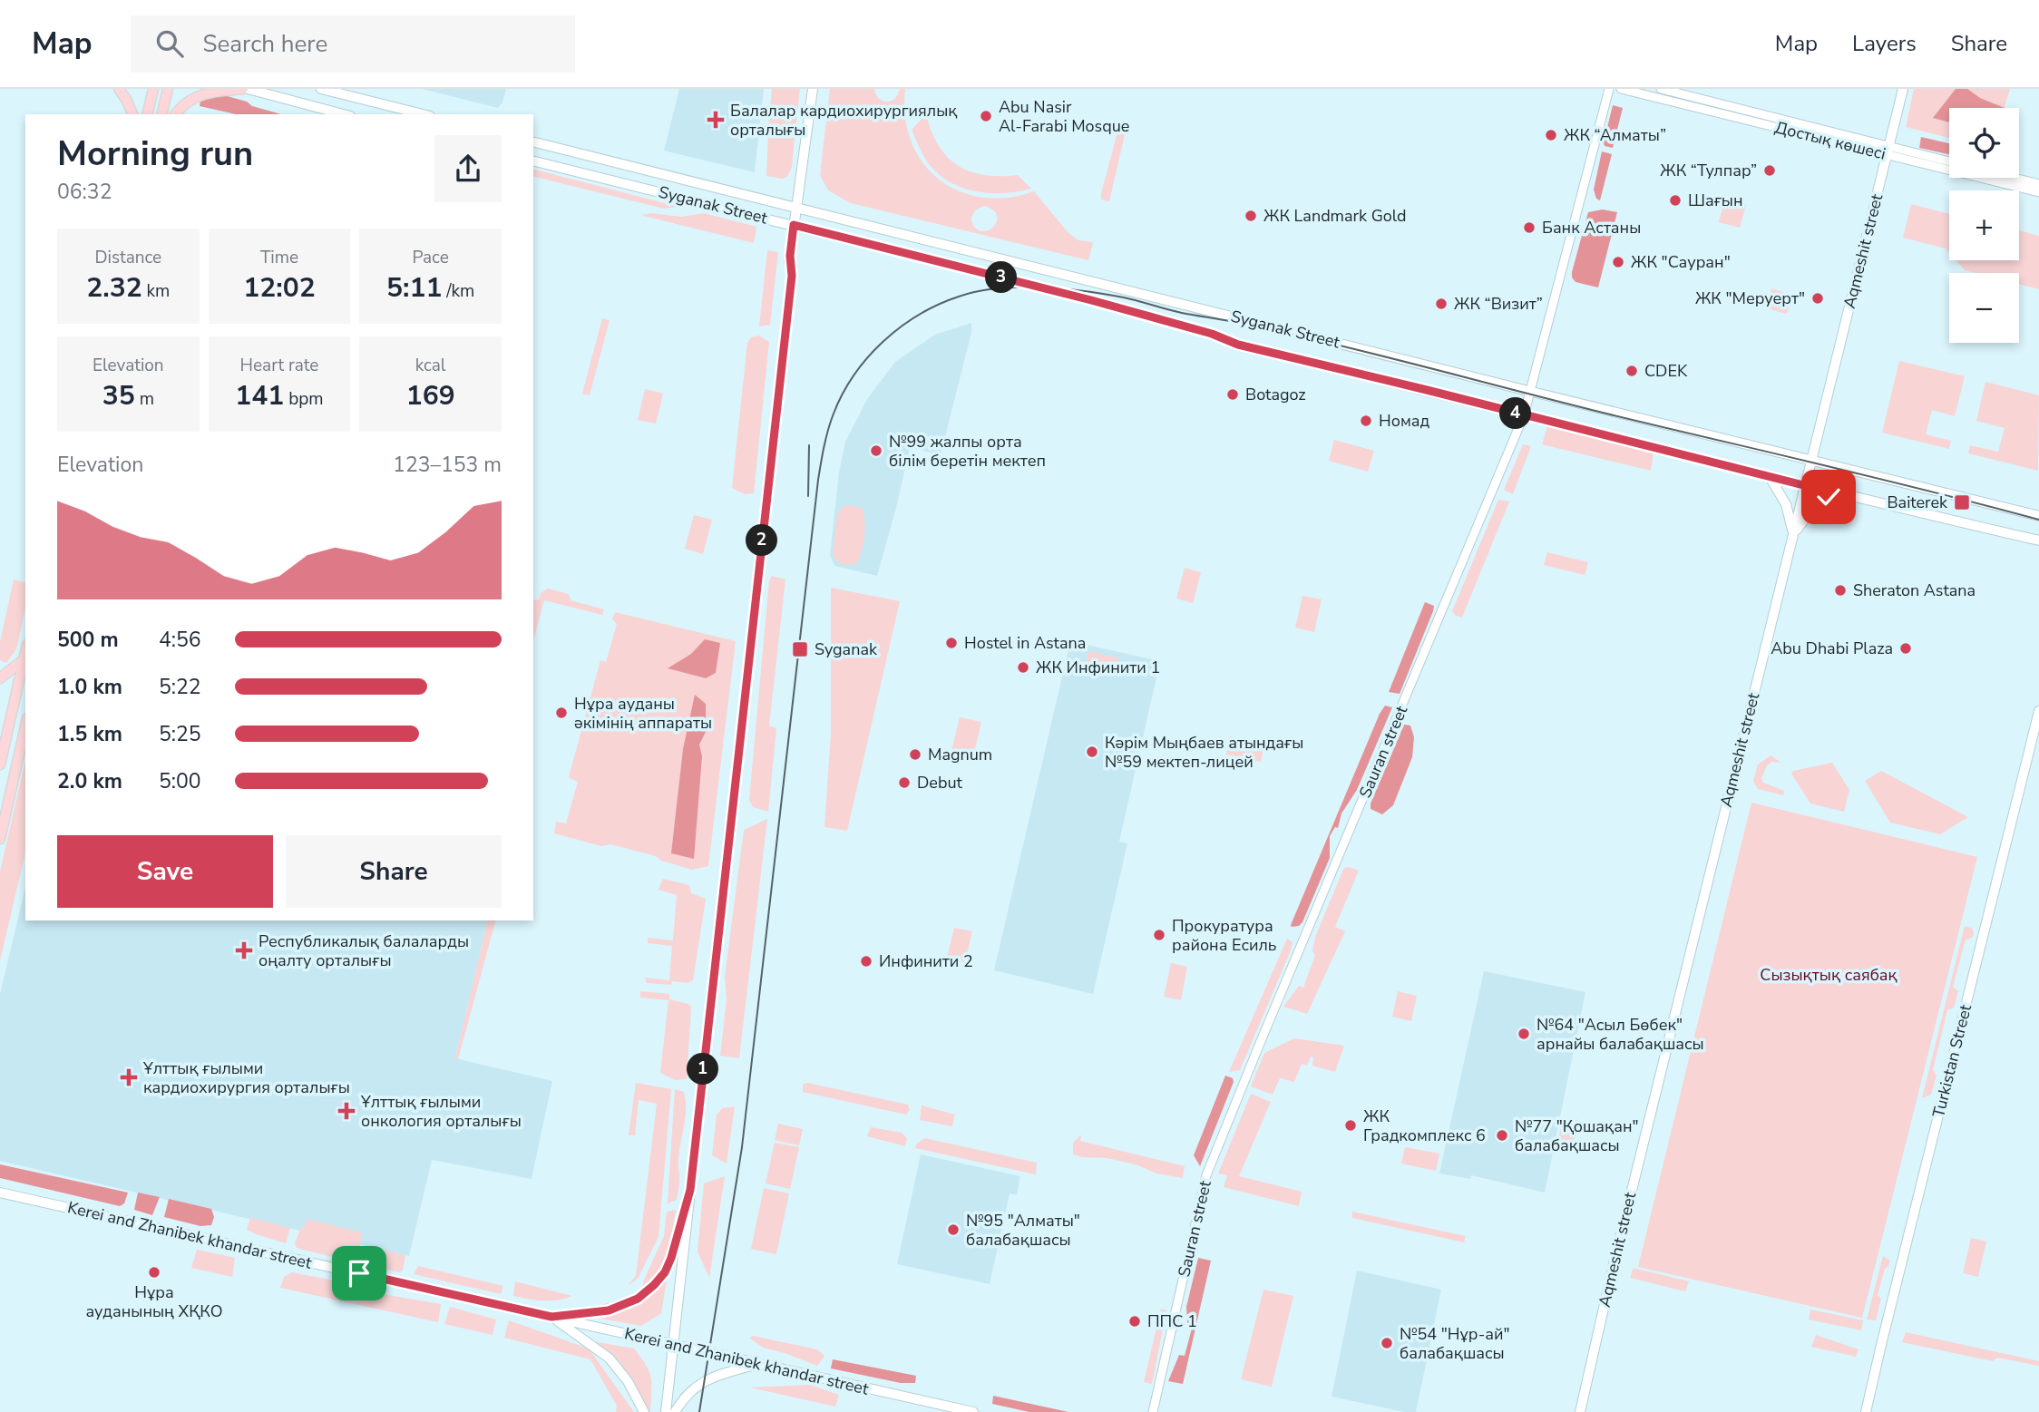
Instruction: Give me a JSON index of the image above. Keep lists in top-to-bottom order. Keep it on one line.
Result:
{"streets":{"main road":["Syganak Street","Aqmeshit street","Turkistan Street","Kerei and Zhanibek khandar street"],"street":["Достық көшесі","Sauran street"]},"crossings":[["Достық көшесі","Aqmeshit street"],["Syganak Street","Aqmeshit street"],["Syganak Street","Sauran street"]],"parks":["Сызықтық саябақ"],"places":{"other":["Abu Nasir Al-Farabi Mosque","ЖК “Алматы”","ЖК “Тулпар”","Шағын","ЖК Landmark Gold","Банк Астаны","ЖК \"Сауран\"","ЖК \"Меруерт\"","ЖК “Визит”","CDEK","Botagoz","Номад","№99 жалпы орта білім беретін мектеп","Sheraton Astana","Hostel in Astana","Abu Dhabi Plaza","ЖК Инфинити 1","Нұра ауданы әкімінің аппараты","Кәрім Мыңбаев атындағы №59 мектеп-лицей","Magnum","Debut","Прокуратура района Есиль","Инфинити 2","№64 \"Асыл Бөбек\" арнайы балабақшасы","ЖК Градкомплекс 6","№77 \"Қошақан\" балабақшасы","№95 \"Алматы\" балабақшасы","Нұра ауданының ХҚКО","ППС 1","№54 \"Нұр-ай\" балабақшасы"],"health":["Балалар кардиохирургиялық орталығы","Республикалық балаларды оңалту орталығы","Ұлттық ғылыми кардиохирургия орталығы","Ұлттық ғылыми онкология орталығы"],"transit":["Baiterek","Syganak"]},"page":{"header":"Map","search":"Search here","nav":["Map","Layers","Share"],"map_buttons":["+","−"],"heading":["Morning run","06:32"],"stats":[["Distance","2.32 km"],["Time","12:02"],["Pace","5:11 /km"],["Elevation","35 m"],["Heart rate","141 bpm"],["kcal","169"]],"pins":["3","4","2","1"],"chart":["Elevation","123–153 m"],"list":[{"name":"500 m","note":"4:56"},{"name":"1.0 km","note":"5:22"},{"name":"1.5 km","note":"5:25"},{"name":"2.0 km","note":"5:00"}],"buttons":["Save","Share"]}}
